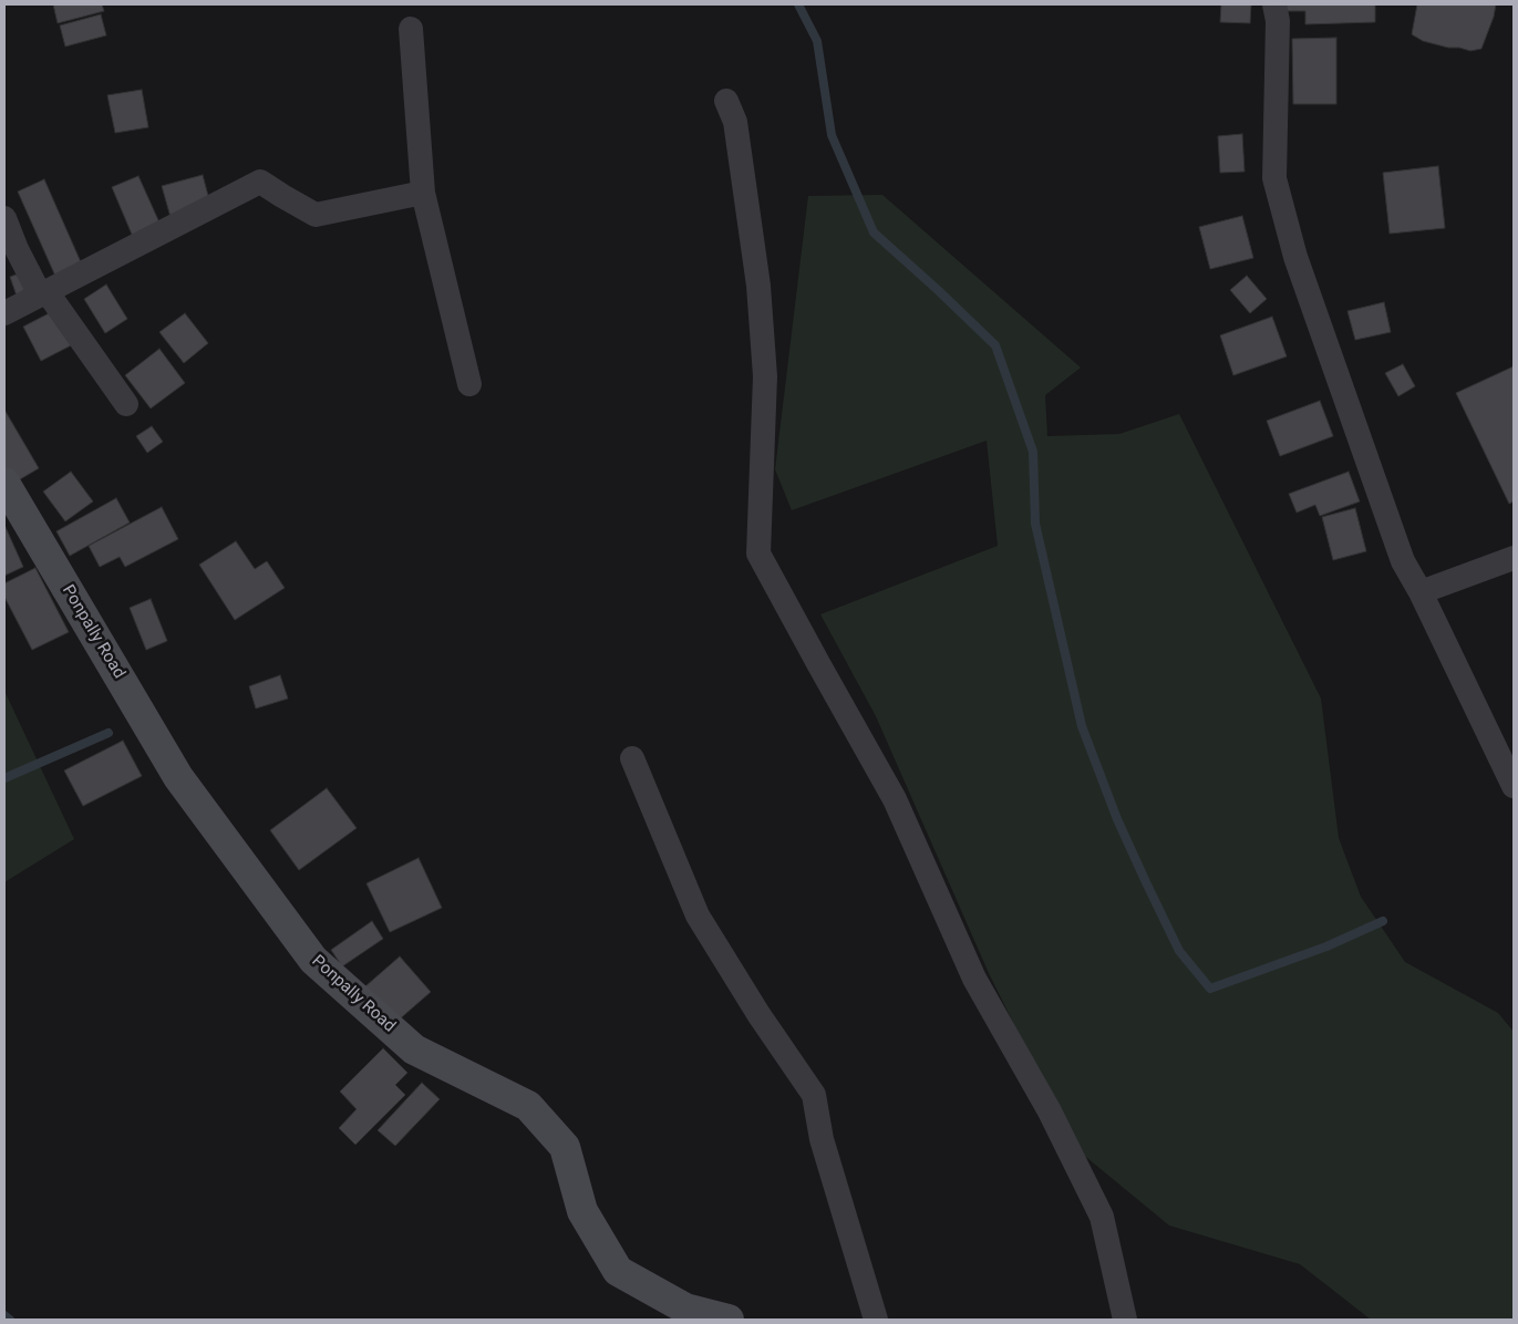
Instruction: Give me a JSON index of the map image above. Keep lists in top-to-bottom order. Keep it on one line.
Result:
{"streets":{"main road":["Ponpally Road"]}}
